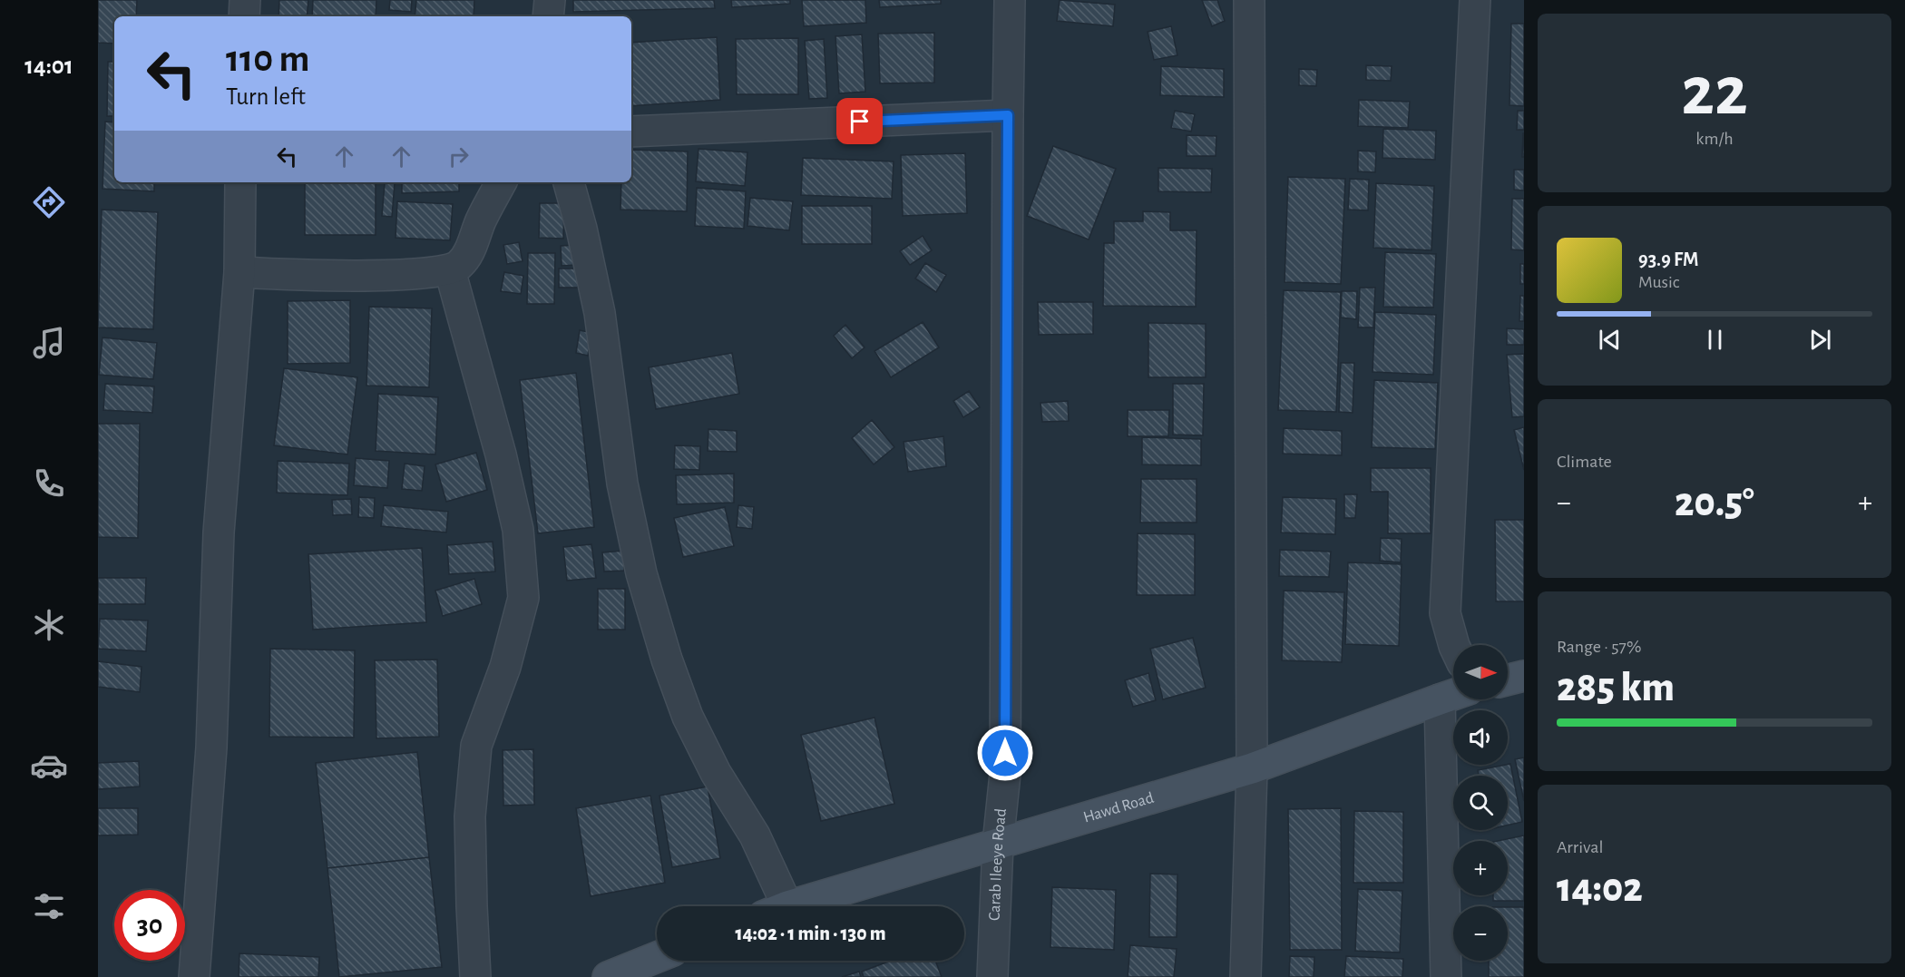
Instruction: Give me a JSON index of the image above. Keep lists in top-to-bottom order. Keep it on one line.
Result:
{"streets":{"main road":["Hawd Road"],"street":["Carab Ileeye Road"]},"crossings":[["Hawd Road","Carab Ileeye Road"]],"north":"right","page":{"tabs":"14:01","tile":[["22","km/h"],"Climate",["Range · 57%","285 km"],["Arrival","14:02"]],"turn":["110 m","Turn left"],"song":["93.9 FM","Music"],"heat":["−","20.5°","+"],"map_buttons":["+","−"],"limit":"30","trip":"14:02 · 1 min · 130 m"}}
